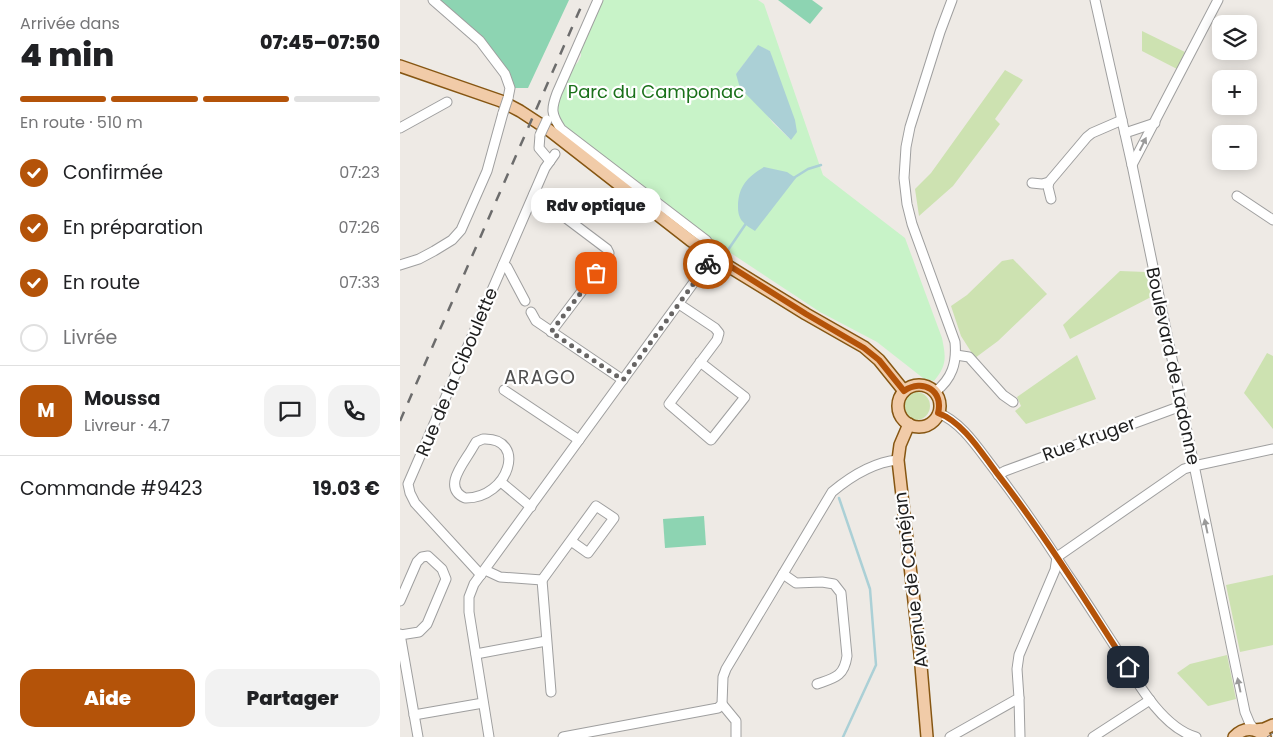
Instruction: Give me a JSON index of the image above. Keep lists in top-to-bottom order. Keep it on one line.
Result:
{"streets":{"main road":["Avenue de Canéjan"],"street":["Boulevard de Ladonne","Rue de la Ciboulette","Rue Kruger"]},"crossings":[["Boulevard de Ladonne","Rue Kruger"]],"one_way":["Boulevard de Ladonne"],"districts":["ARAGO"],"parks":["Parc du Camponac"],"places":["Rdv optique"],"page":{"heading":["4 min","Arrivée dans","07:45–07:50"],"panel":["Moussa","Livreur · 4.7","Commande #9423","19.03 €"],"map_buttons":["+","−"],"bar":"En route · 510 m","list":[["Confirmée","07:23"],["En préparation","07:26"],["En route","07:33"],"Livrée"],"bubble":"Rdv optique","round":"M","buttons":["Aide","Partager"]}}
